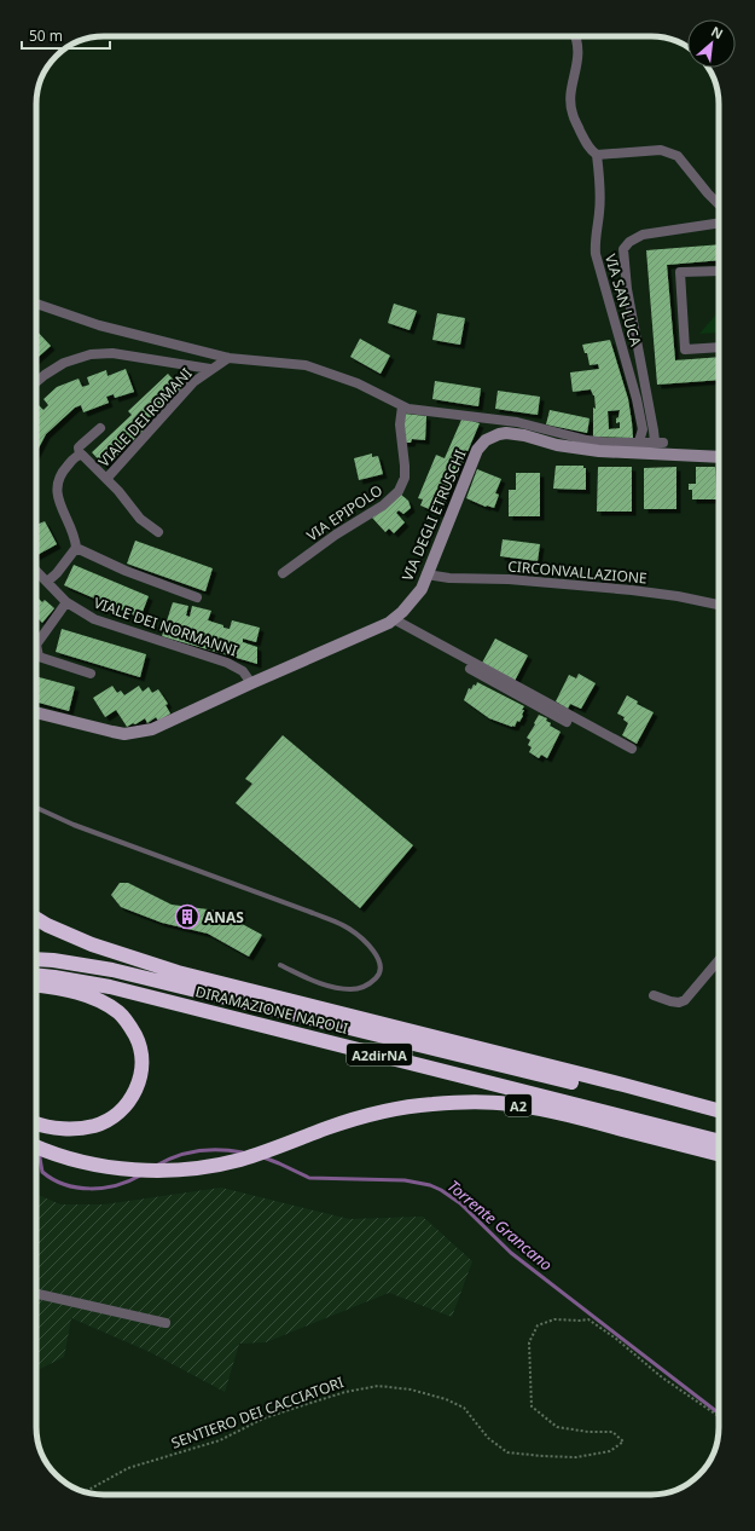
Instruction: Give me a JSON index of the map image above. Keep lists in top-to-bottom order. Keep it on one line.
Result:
{"streets":{"highway":["DIRAMAZIONE NAPOLI","A2dirNA","A2"],"main road":["VIA DEGLI ETRUSCHI"],"street":["VIA SAN LUCA","VIALE DEI ROMANI","VIA EPIPOLO","CIRCONVALLAZIONE","VIALE DEI NORMANNI"],"path":["SENTIERO DEI CACCIATORI"]},"crossings":[["VIA DEGLI ETRUSCHI","CIRCONVALLAZIONE"],["VIA DEGLI ETRUSCHI","VIALE DEI NORMANNI"]],"water":["Torrente Grancano"],"places":{"building":["ANAS"]},"scale_bar":"50 m","north":"top right"}
